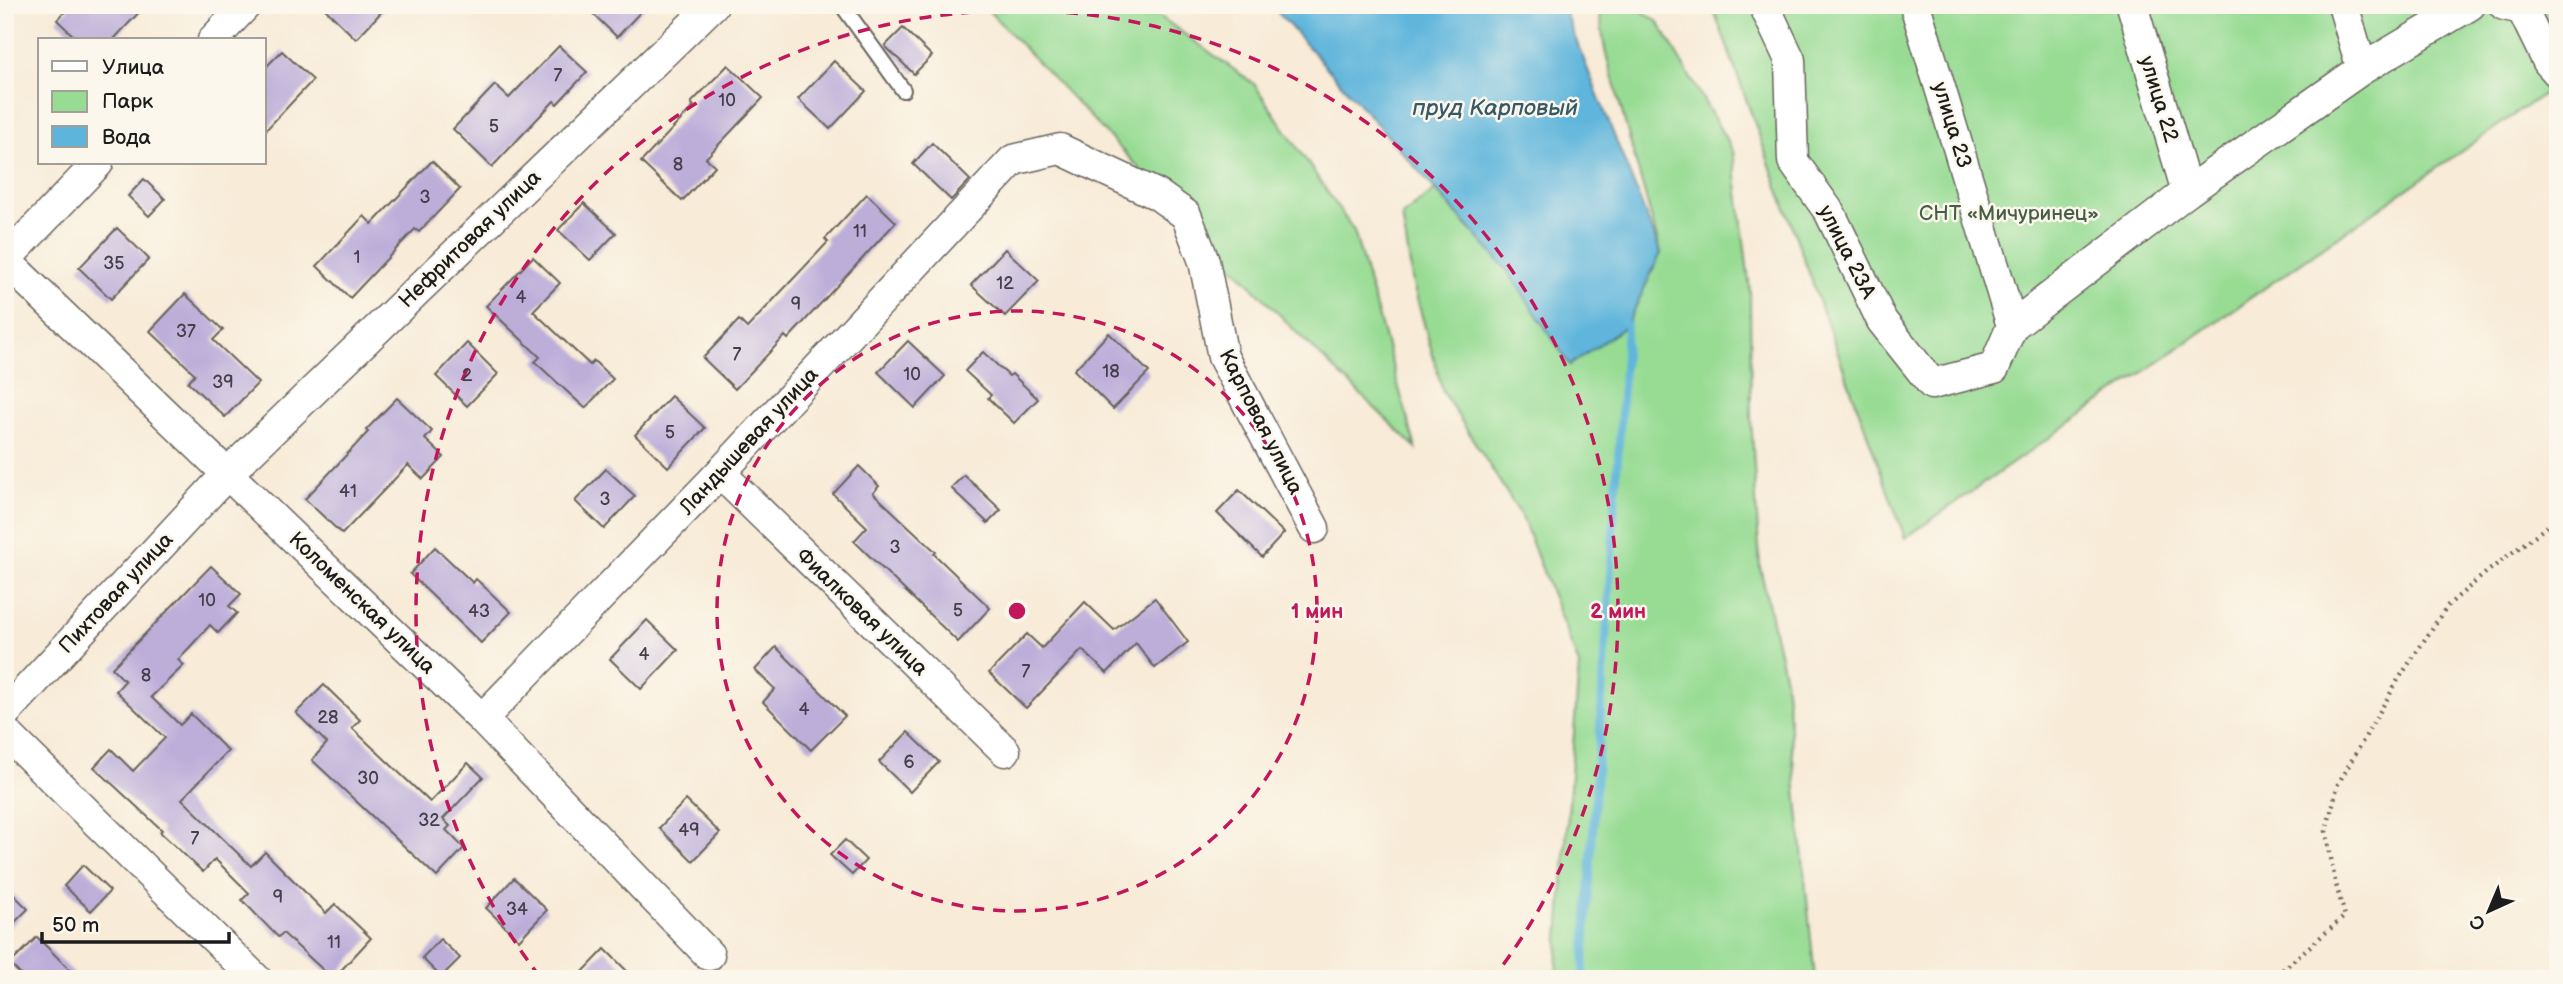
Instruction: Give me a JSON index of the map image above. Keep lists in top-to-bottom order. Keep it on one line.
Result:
{"streets":{"street":["улица 22","улица 23","Нефритовая улица","улица 23А","Карповая улица","Ландышевая улица","Пихтовая улица","Коломенская улица","Фиалковая улица"]},"crossings":[["улица 23","улица 23А"],["Нефритовая улица","Пихтовая улица"],["Нефритовая улица","Коломенская улица"],["Карповая улица","Ландышевая улица"],["Ландышевая улица","Коломенская улица"],["Ландышевая улица","Фиалковая улица"],["Пихтовая улица","Коломенская улица"]],"water":["пруд Карповый"],"parks":["СНТ «Мичуринец»"],"house_numbers":["7","10","5","8","3","11","1","35","12","4","9","37","7","18","10","2","39","5","41","3","3","10","5","43","4","7","8","4","28","6","30","32","49","7","9","34","11"],"legend":["Улица","Парк","Вода"],"scale_bar":"50 m","north":"bottom left","rings":["1 мин","2 мин"]}
